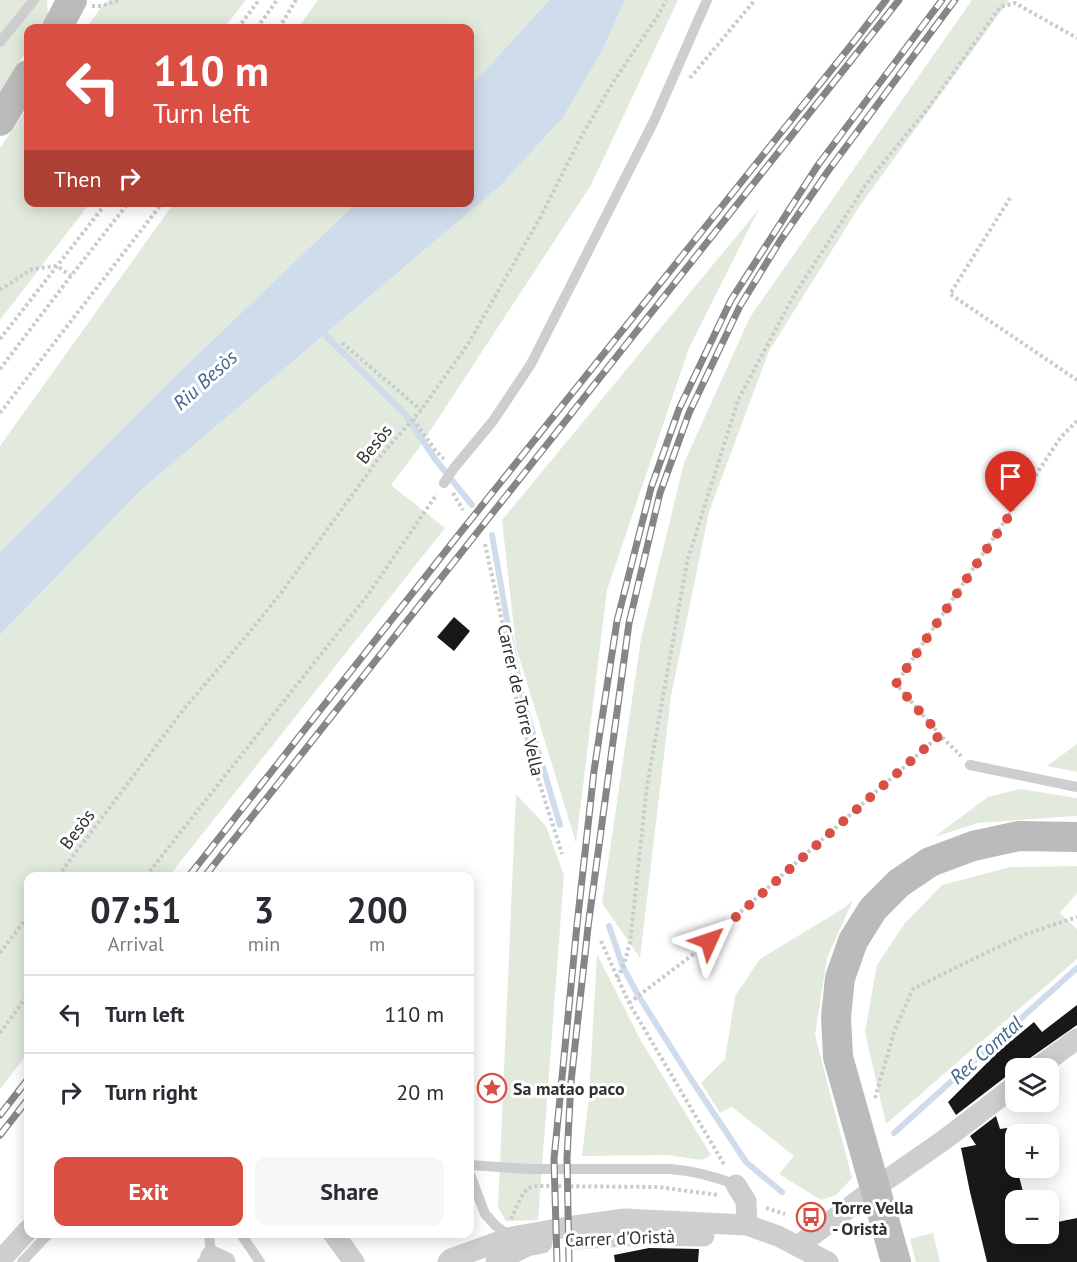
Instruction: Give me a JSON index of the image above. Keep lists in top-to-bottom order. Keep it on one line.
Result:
{"streets":{"street":["Carrer d'Oristà"],"path":["Besòs","Carrer de Torre Vella"]},"water":["Riu Besòs","Rec Comtal"],"places":{"place":["Sa matao paco"],"bus stop":["Torre Vella - Oristà"]},"page":{"turn":["110 m","Turn left"],"then":"Then","eta":["07:51","Arrival","3","min","200","m"],"list":[{"name":"Turn left","value":"110 m"},{"name":"Turn right","value":"20 m"}],"map_buttons":["+","−"],"buttons":["Exit","Share"]}}
